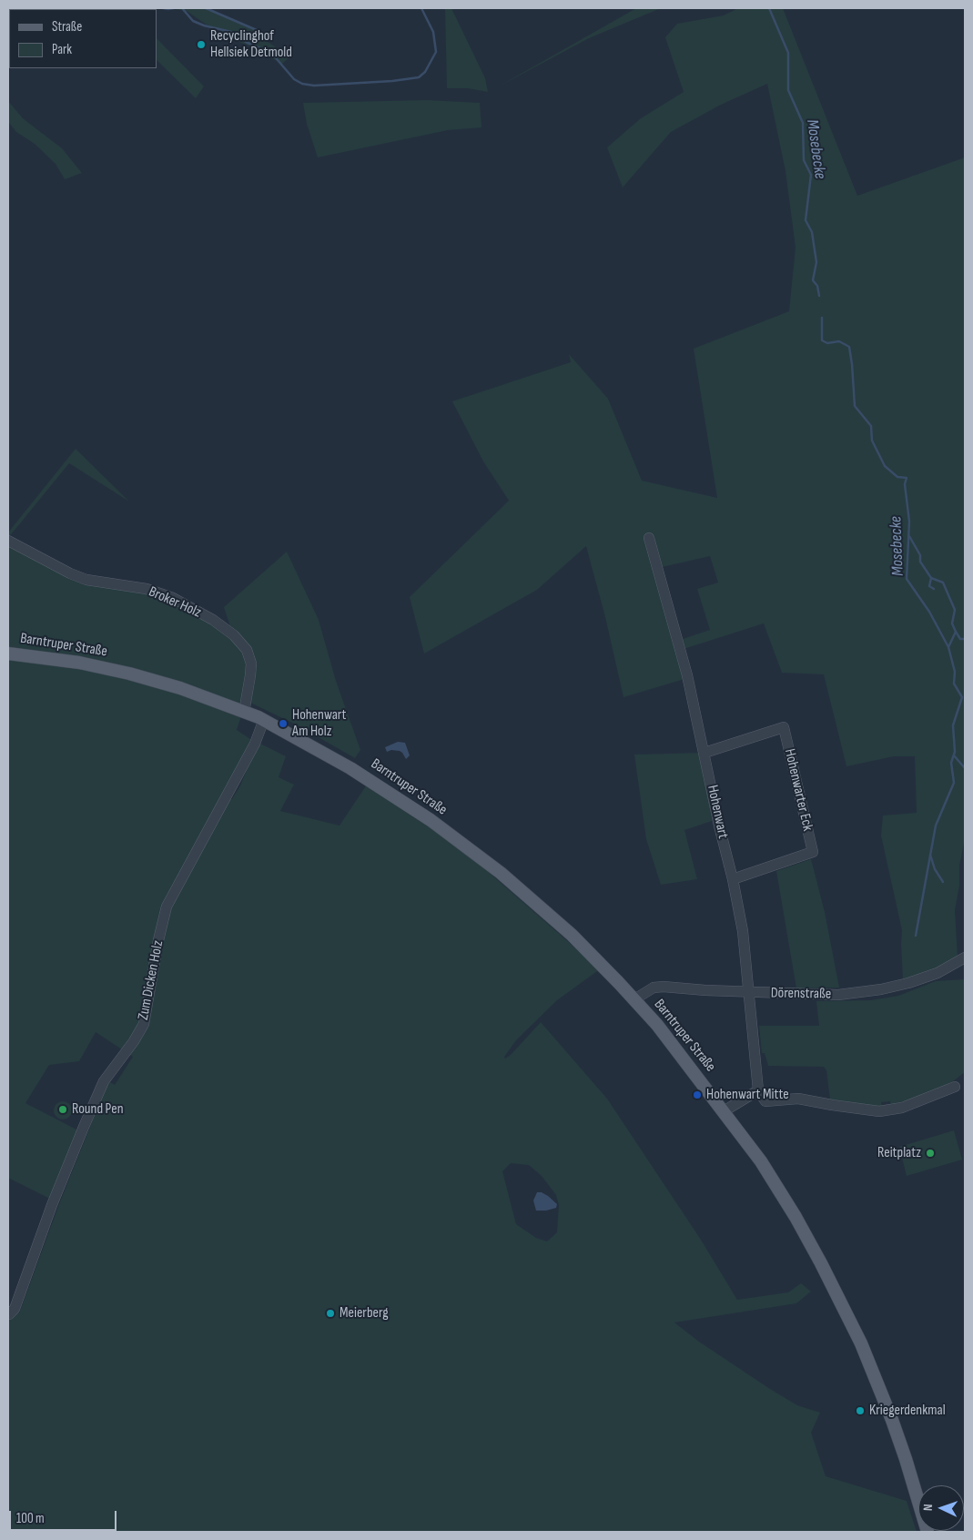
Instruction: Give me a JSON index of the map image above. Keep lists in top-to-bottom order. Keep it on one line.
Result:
{"streets":{"main road":["Barntruper Straße"],"street":["Broker Holz","Hohenwarter Eck","Hohenwart","Zum Dicken Holz","Dörenstraße"]},"crossings":[["Broker Holz","Barntruper Straße"],["Barntruper Straße","Zum Dicken Holz"],["Barntruper Straße","Dörenstraße"],["Hohenwarter Eck","Hohenwart"],["Hohenwart","Dörenstraße"]],"water":["Mosebecke"],"places":["Recyclinghof Hellsiek Detmold","Hohenwart Am Holz","Hohenwart Mitte","Round Pen","Reitplatz","Meierberg","Kriegerdenkmal"],"legend":["Straße","Park"],"scale_bar":"100 m","north":"left"}
